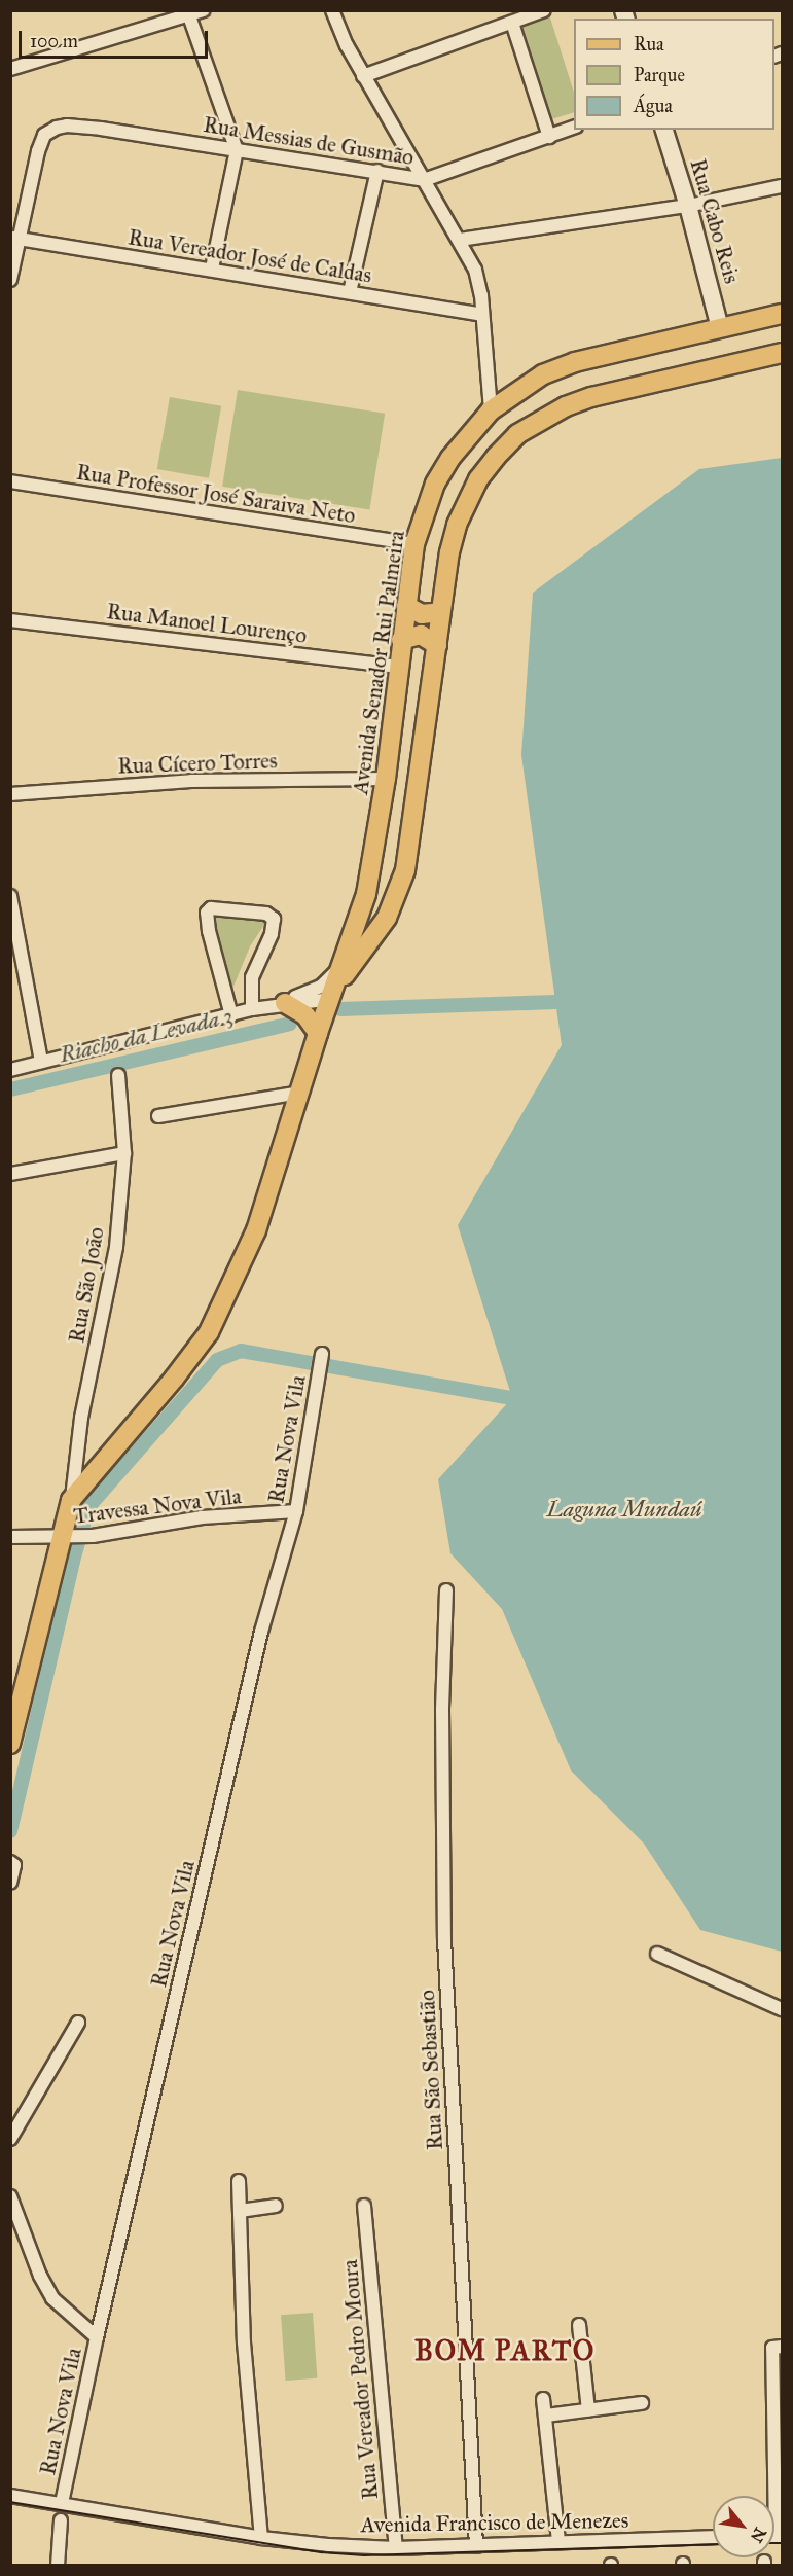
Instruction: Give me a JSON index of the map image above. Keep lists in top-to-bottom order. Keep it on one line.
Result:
{"streets":{"main road":["Rua Cabo Reis","Avenida Senador Rui Palmeira"],"street":["Rua Messias de Gusmão","Rua Vereador José de Caldas","Rua Professor José Saraiva Neto","Rua Manoel Lourenço","Rua Cícero Torres","Rua São João","Rua Nova Vila","Travessa Nova Vila","Rua São Sebastião","Rua Vereador Pedro Moura","Avenida Francisco de Menezes"]},"crossings":[["Rua Messias de Gusmão","Rua Vereador José de Caldas"],["Rua Cabo Reis","Avenida Senador Rui Palmeira"],["Rua Professor José Saraiva Neto","Avenida Senador Rui Palmeira"],["Rua Manoel Lourenço","Avenida Senador Rui Palmeira"],["Avenida Senador Rui Palmeira","Rua Cícero Torres"],["Avenida Senador Rui Palmeira","Rua São João"],["Avenida Senador Rui Palmeira","Travessa Nova Vila"],["Rua Nova Vila","Travessa Nova Vila"],["Rua Nova Vila","Avenida Francisco de Menezes"],["Rua São Sebastião","Avenida Francisco de Menezes"],["Rua Vereador Pedro Moura","Avenida Francisco de Menezes"]],"districts":["BOM PARTO"],"water":["Riacho da Levada 3","Laguna Mundaú"],"legend":["Rua","Parque","Água"],"scale_bar":"100 m","north":"bottom right"}
